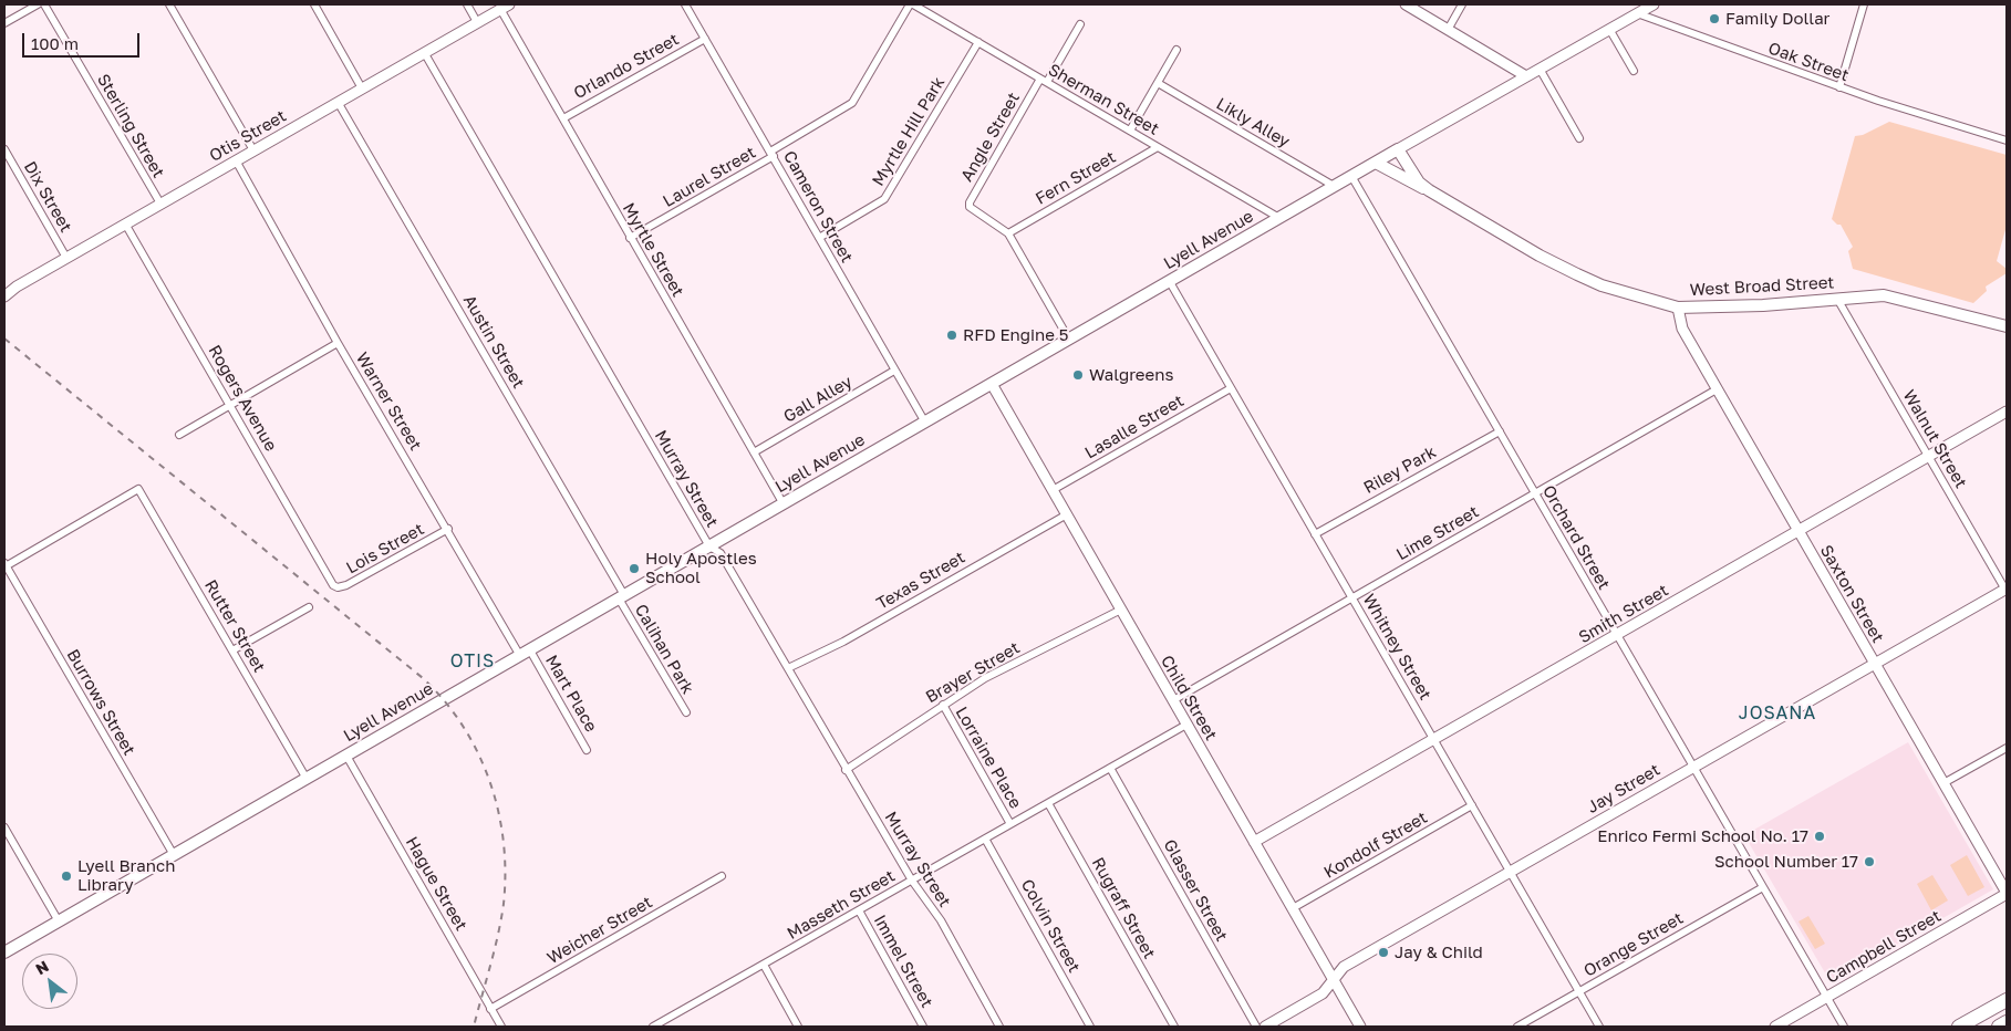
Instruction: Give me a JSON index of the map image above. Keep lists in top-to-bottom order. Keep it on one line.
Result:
{"streets":{"main road":["Lyell Avenue","West Broad Street"],"street":["Oak Street","Orlando Street","Sherman Street","Likly Alley","Sterling Street","Myrtle Hill Park","Otis Street","Angle Street","Laurel Street","Fern Street","Dix Street","Cameron Street","Myrtle Street","Austin Street","Rogers Avenue","Gall Alley","Warner Street","Lasalle Street","Walnut Street","Riley Park","Murray Street","Lime Street","Orchard Street","Lois Street","Texas Street","Saxton Street","Smith Street","Rutter Street","Whitney Street","Calihan Park","Brayer Street","Mart Place","Child Street","Burrows Street","Lorraine Place","Jay Street","Kondolf Street","Hague Street","Glasser Street","Masseth Street","Rugraff Street","Colvin Street","Weicher Street","Orange Street","Campbell Street","Immel Street"]},"crossings":[["Oak Street","Lyell Avenue"],["Orlando Street","Cameron Street"],["Orlando Street","Myrtle Street"],["Sherman Street","Myrtle Hill Park"],["Sherman Street","Angle Street"],["Sherman Street","Laurel Street"],["Sherman Street","Fern Street"],["Sherman Street","Lyell Avenue"],["Likly Alley","Lyell Avenue"],["Sterling Street","Otis Street"],["Myrtle Hill Park","Cameron Street"],["Otis Street","Dix Street"],["Otis Street","Myrtle Street"],["Otis Street","Austin Street"],["Otis Street","Rogers Avenue"],["Otis Street","Warner Street"],["Otis Street","Murray Street"],["Angle Street","Fern Street"],["Angle Street","Lyell Avenue"],["Laurel Street","Cameron Street"],["Laurel Street","Myrtle Street"],["Cameron Street","Lyell Avenue"],["Cameron Street","Gall Alley"],["Lyell Avenue","Myrtle Street"],["Lyell Avenue","West Broad Street"],["Lyell Avenue","Austin Street"],["Lyell Avenue","Warner Street"],["Lyell Avenue","Murray Street"],["Lyell Avenue","Orchard Street"],["Lyell Avenue","Rutter Street"],["Lyell Avenue","Whitney Street"],["Lyell Avenue","Calihan Park"],["Lyell Avenue","Mart Place"],["Lyell Avenue","Child Street"],["Lyell Avenue","Burrows Street"],["Lyell Avenue","Hague Street"],["Myrtle Street","Gall Alley"],["West Broad Street","Walnut Street"],["West Broad Street","Saxton Street"],["Austin Street","Calihan Park"],["Rogers Avenue","Lois Street"],["Warner Street","Lois Street"],["Warner Street","Mart Place"],["Lasalle Street","Whitney Street"],["Lasalle Street","Child Street"],["Walnut Street","Smith Street"],["Walnut Street","Jay Street"],["Riley Park","Orchard Street"],["Riley Park","Whitney Street"],["Murray Street","Texas Street"],["Murray Street","Brayer Street"],["Murray Street","Masseth Street"],["Lime Street","Orchard Street"],["Lime Street","Saxton Street"],["Lime Street","Whitney Street"],["Lime Street","Child Street"],["Orchard Street","Smith Street"],["Orchard Street","Jay Street"],["Orchard Street","Orange Street"],["Orchard Street","Campbell Street"],["Texas Street","Child Street"],["Saxton Street","Smith Street"],["Saxton Street","Jay Street"],["Saxton Street","Campbell Street"],["Smith Street","Whitney Street"],["Smith Street","Child Street"],["Rutter Street","Burrows Street"],["Whitney Street","Jay Street"],["Whitney Street","Kondolf Street"],["Whitney Street","Orange Street"],["Brayer Street","Child Street"],["Brayer Street","Lorraine Place"],["Child Street","Jay Street"],["Child Street","Kondolf Street"],["Child Street","Masseth Street"],["Lorraine Place","Masseth Street"],["Hague Street","Weicher Street"],["Glasser Street","Masseth Street"],["Masseth Street","Rugraff Street"],["Masseth Street","Colvin Street"],["Masseth Street","Immel Street"]],"districts":["OTIS","JOSANA"],"places":["Family Dollar","RFD Engine 5","Walgreens","Holy Apostles School","Enrico Fermi School No. 17","School Number 17","Lyell Branch Library","Jay & Child"],"scale_bar":"100 m","north":"top left"}
